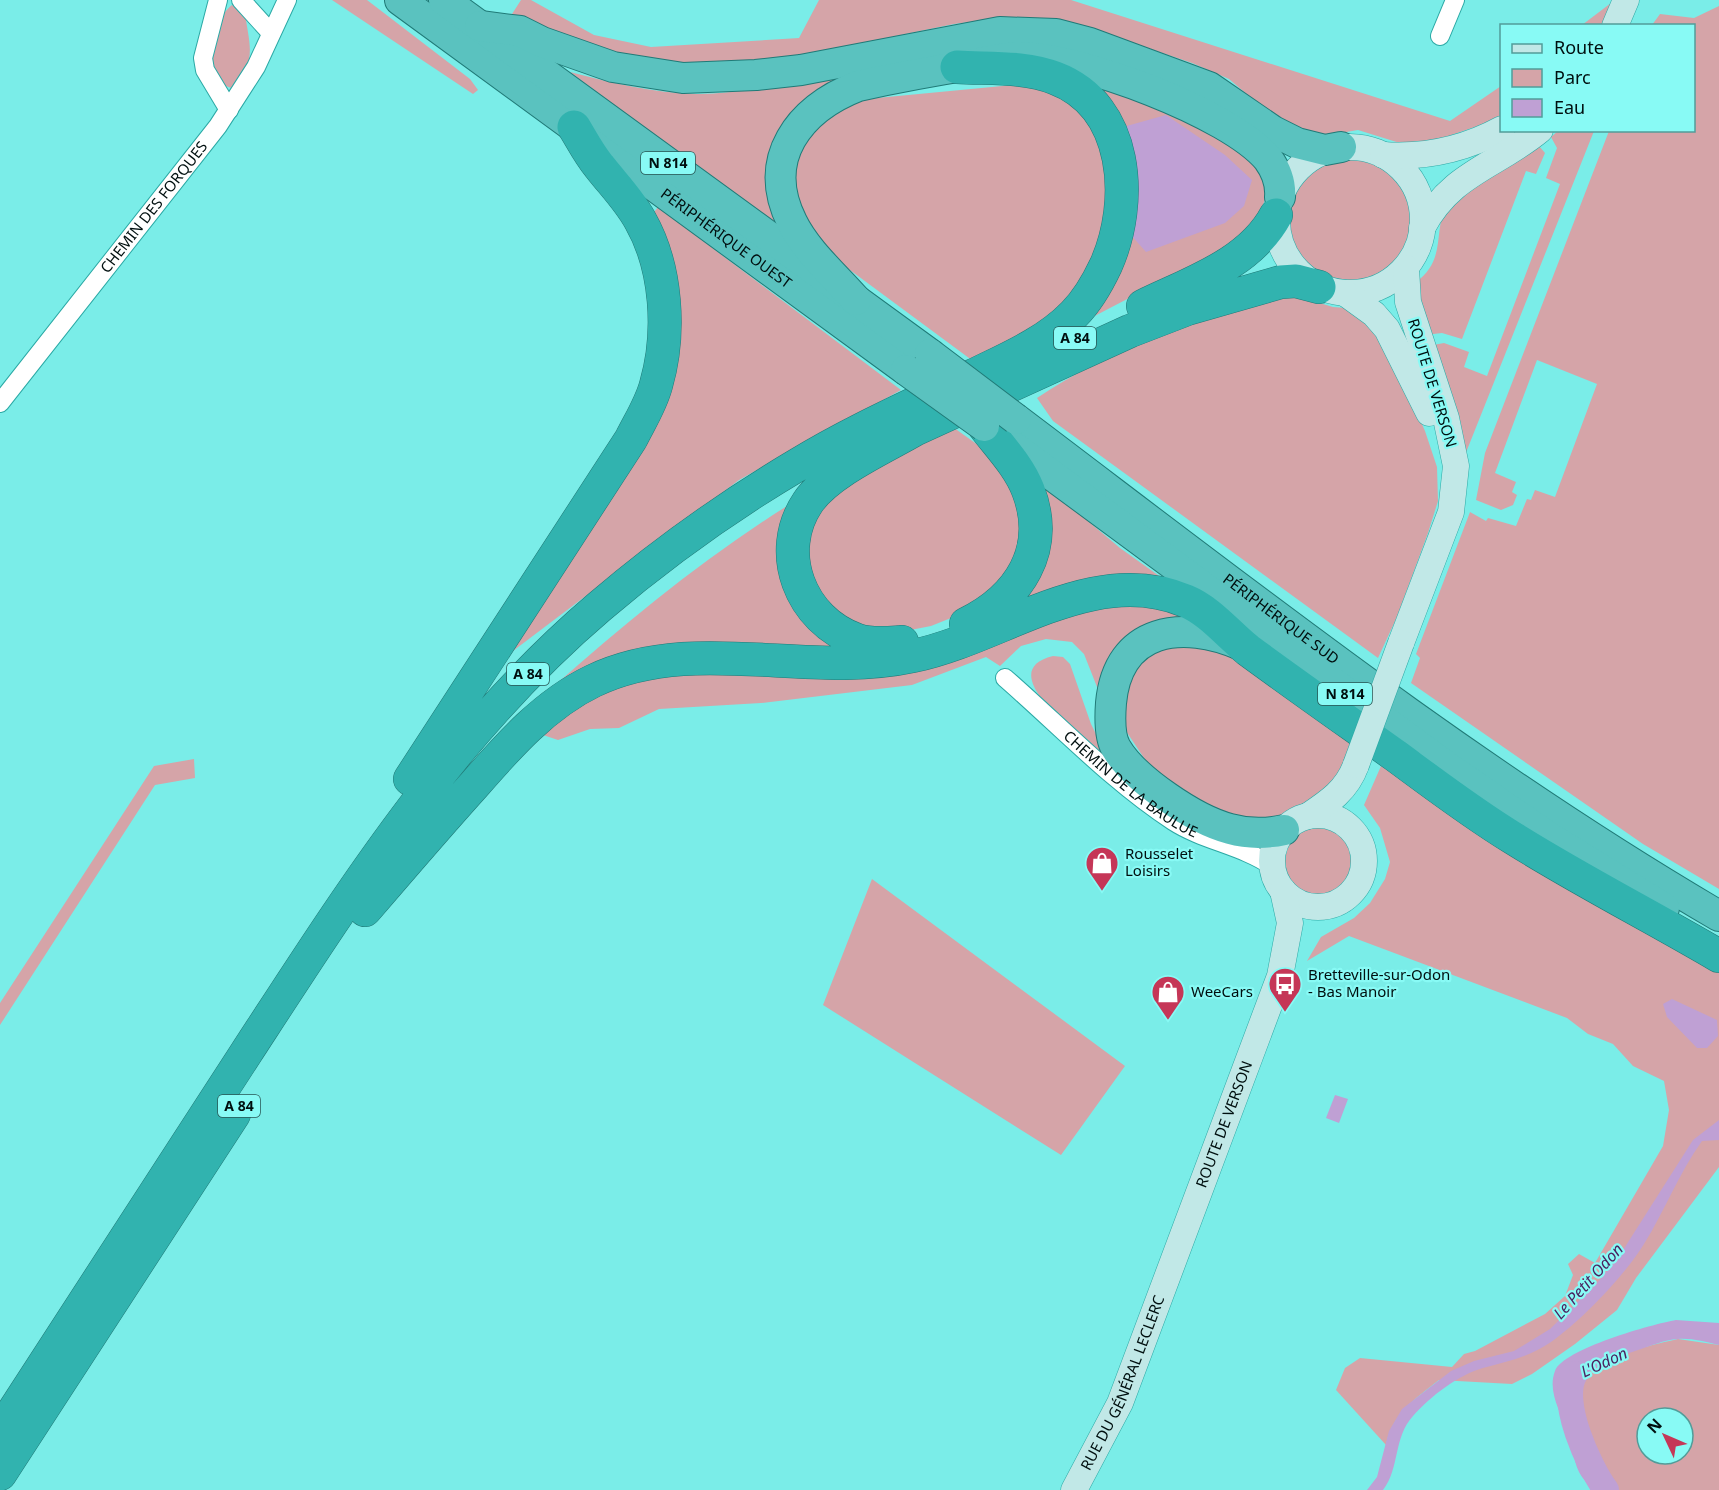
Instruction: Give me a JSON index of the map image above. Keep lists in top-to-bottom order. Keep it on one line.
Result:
{"streets":{"highway":["N 814","PÉRIPHÉRIQUE OUEST","A 84","PÉRIPHÉRIQUE SUD"],"main road":["ROUTE DE VERSON","RUE DU GÉNÉRAL LECLERC"],"street":["CHEMIN DES FORQUES","CHEMIN DE LA BAULUE"]},"crossings":[["PÉRIPHÉRIQUE OUEST","PÉRIPHÉRIQUE SUD"],["A 84","ROUTE DE VERSON"],["ROUTE DE VERSON","CHEMIN DE LA BAULUE"],["ROUTE DE VERSON","RUE DU GÉNÉRAL LECLERC"]],"water":["Le Petit Odon","L'Odon"],"places":{"shop":["Rousselet Loisirs","WeeCars"],"bus stop":["Bretteville-sur-Odon - Bas Manoir"]},"legend":["Route","Parc","Eau"],"north":"top left"}
